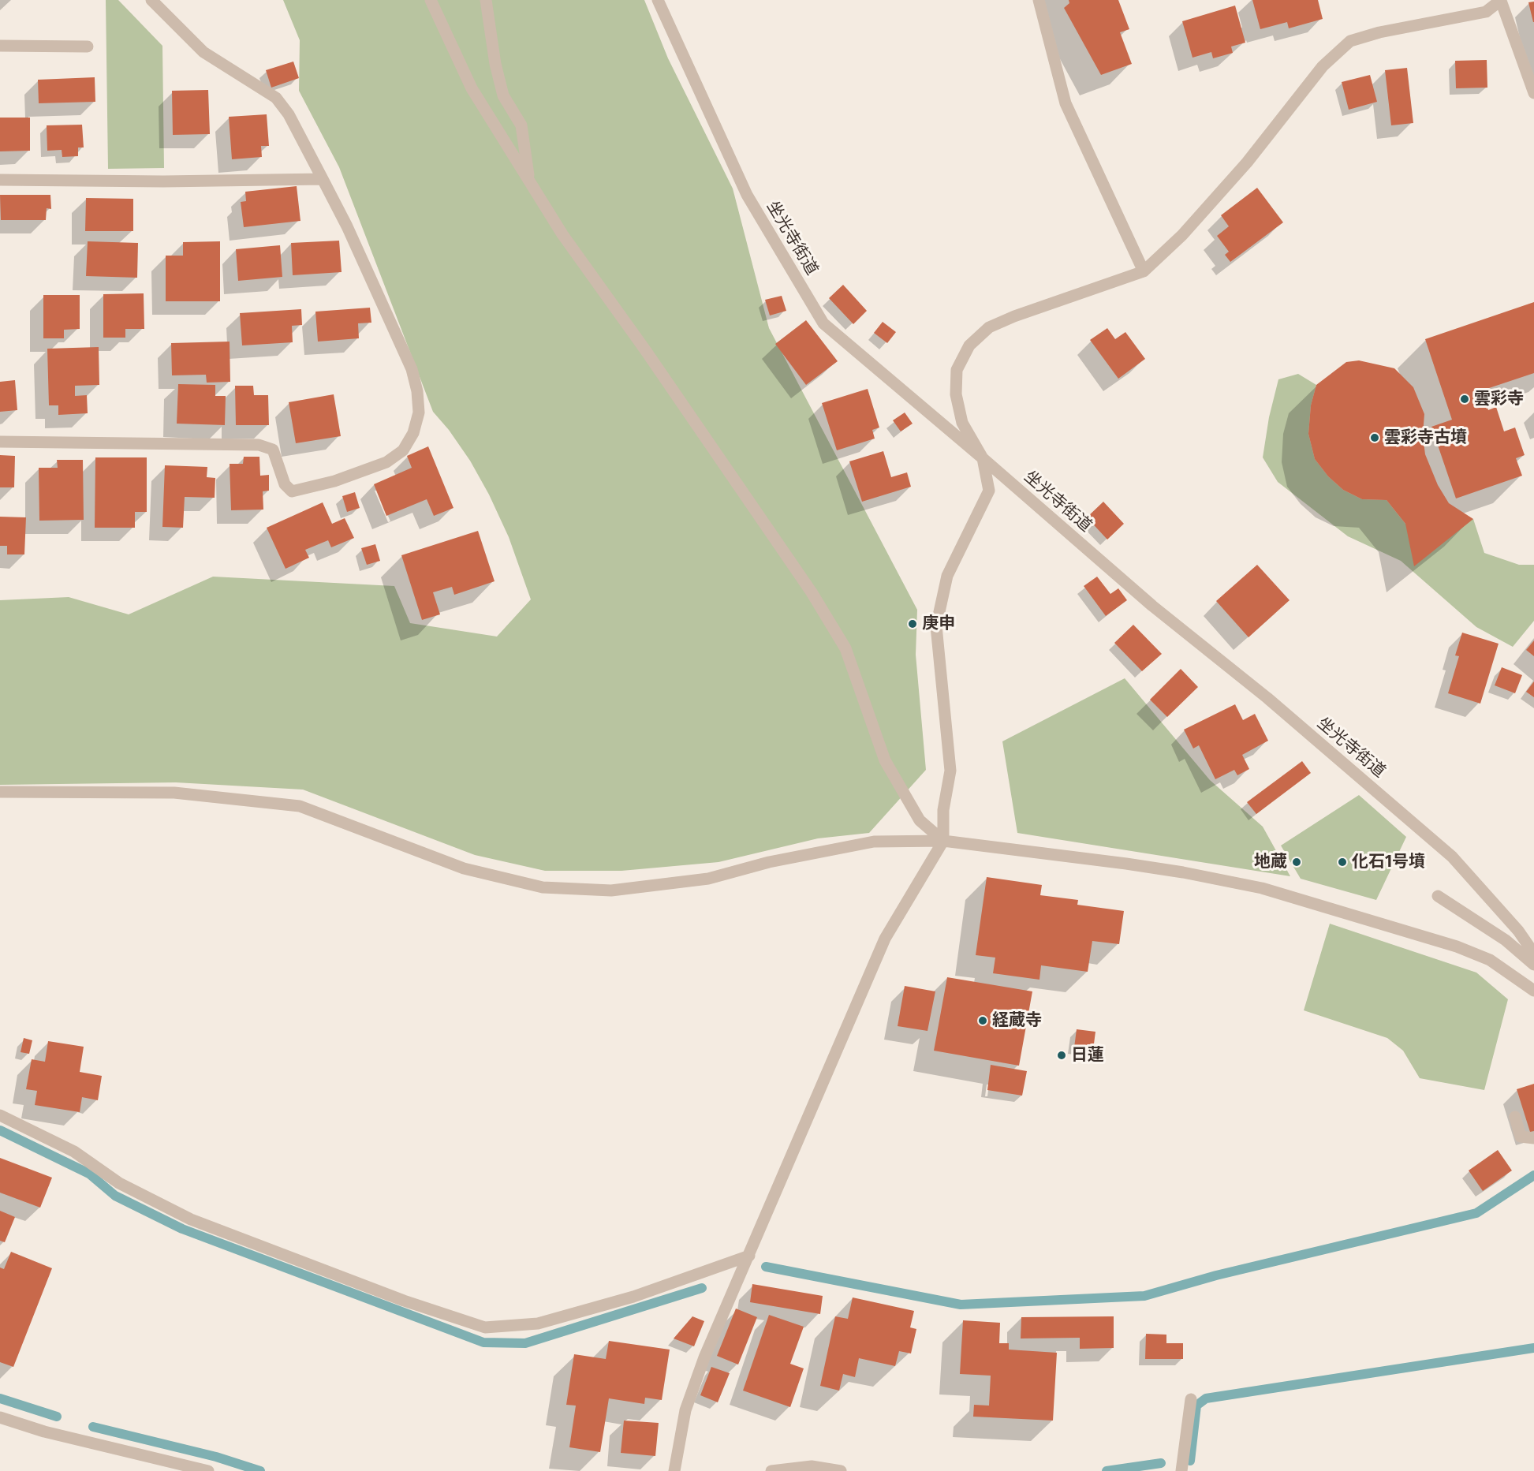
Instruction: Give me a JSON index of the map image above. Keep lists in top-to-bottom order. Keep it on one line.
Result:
{"streets":{"street":["坐光寺街道"]},"places":["雲彩寺","雲彩寺古墳","庚申","地蔵","化石1号墳","経蔵寺","日蓮"]}
